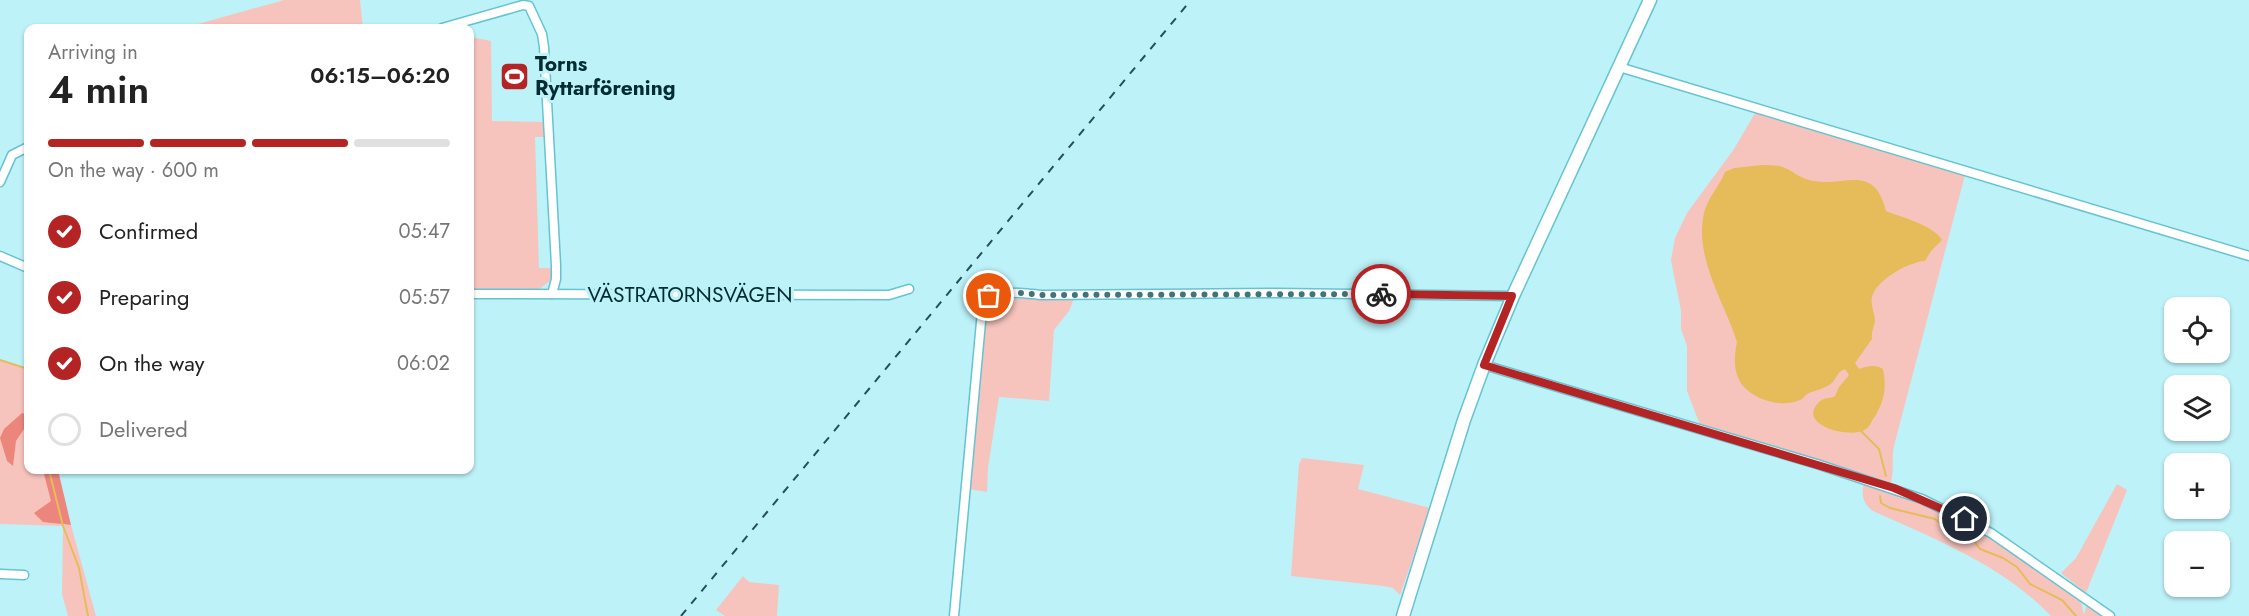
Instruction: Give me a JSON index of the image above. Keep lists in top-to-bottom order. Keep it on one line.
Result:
{"streets":{"street":["VÄSTRATORNSVÄGEN"]},"places":{"sports":["Torns Ryttarförening"]},"page":{"heading":["4 min","Arriving in","06:15–06:20"],"bar":"On the way · 600 m","list":[["Confirmed","05:47"],["Preparing","05:57"],["On the way","06:02"],"Delivered"],"map_buttons":["+","−"]}}
